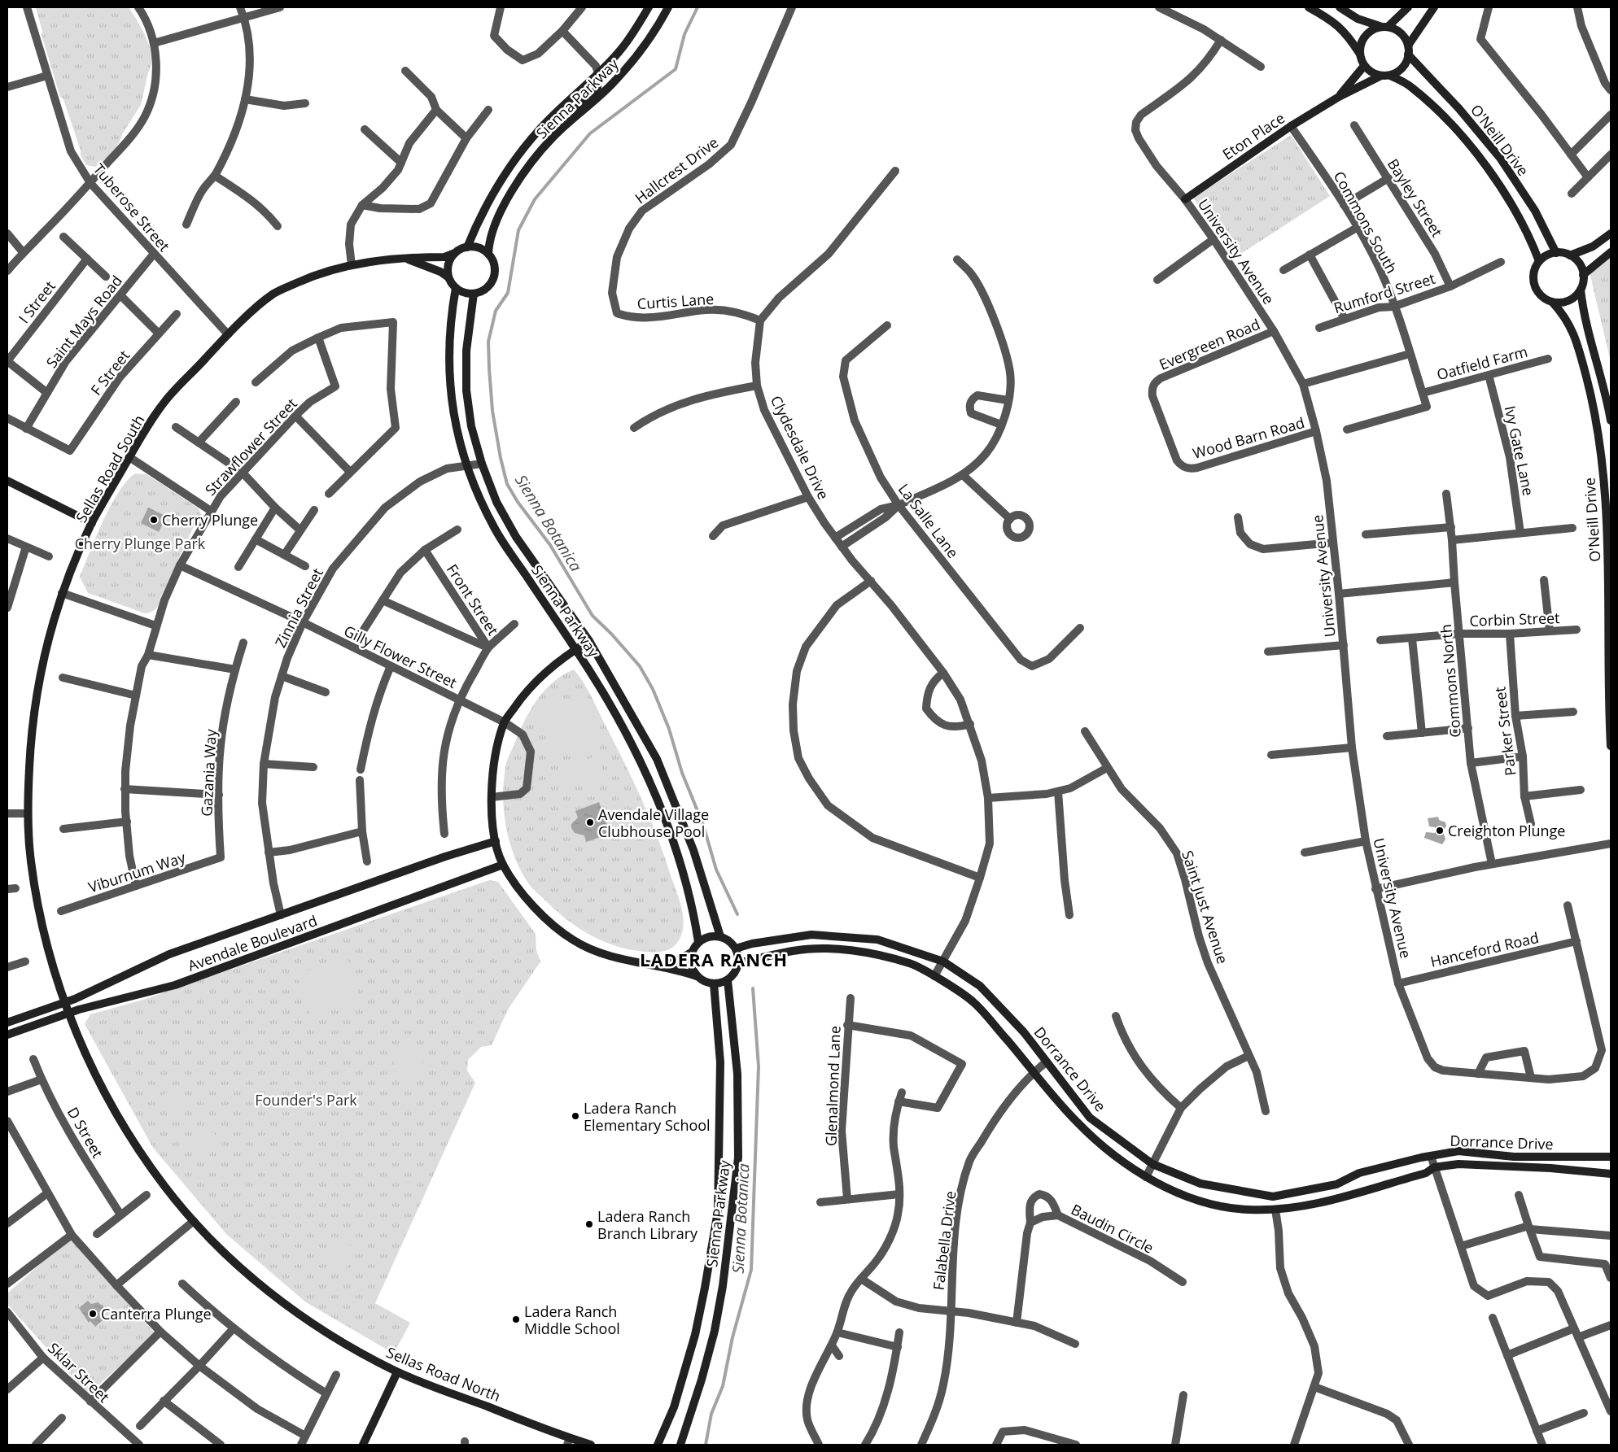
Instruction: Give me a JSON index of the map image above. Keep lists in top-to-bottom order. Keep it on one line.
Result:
{"streets":{"street":["Sienna Parkway","Eton Place","O'Neill Drive","Hallcrest Drive","Bayley Street","Tuberose Street","Commons South","University Avenue","Rumford Street","Curtis Lane","I Street","Saint Mays Road","Evergreen Road","Oatfield Farm","F Street","Wood Barn Road","Strawflower Street","Clydesdale Drive","Ivy Gate Lane","Sellas Road South","La Salle Lane","Front Street","Zinnia Street","Corbin Street","Gilly Flower Street","Commons North","Parker Street","Gazania Way","Viburnum Way","Saint Just Avenue","Avendale Boulevard","Hanceford Road","Dorrance Drive","Glenalmond Lane","D Street","Baudin Circle","Falabella Drive","Sklar Street","Sellas Road North"]},"crossings":[["Sienna Parkway","Sellas Road South"],["Sienna Parkway","Zinnia Street"],["Sienna Parkway","Dorrance Drive"],["Eton Place","O'Neill Drive"],["Eton Place","Commons South"],["Eton Place","University Avenue"],["Hallcrest Drive","Curtis Lane"],["Bayley Street","Rumford Street"],["Tuberose Street","Saint Mays Road"],["Tuberose Street","Sellas Road South"],["Commons South","Rumford Street"],["Commons South","Oatfield Farm"],["University Avenue","Evergreen Road"],["University Avenue","Wood Barn Road"],["University Avenue","Hanceford Road"],["Curtis Lane","Clydesdale Drive"],["Saint Mays Road","F Street"],["Evergreen Road","Wood Barn Road"],["Oatfield Farm","Ivy Gate Lane"],["Strawflower Street","Gilly Flower Street"],["Strawflower Street","Viburnum Way"],["Clydesdale Drive","Dorrance Drive"],["Sellas Road South","Avendale Boulevard"],["Sellas Road South","Sellas Road North"],["Zinnia Street","Gilly Flower Street"],["Zinnia Street","Avendale Boulevard"],["Corbin Street","Commons North"],["Corbin Street","Parker Street"],["Gazania Way","Viburnum Way"],["Avendale Boulevard","Sellas Road North"],["Dorrance Drive","Falabella Drive"]],"districts":["LADERA RANCH"],"water":["Sienna Botanica"],"parks":["Cherry Plunge Park","Founder's Park"],"places":["Cherry Plunge","Avendale Village Clubhouse Pool","Creighton Plunge","Ladera Ranch Elementary School","Ladera Ranch Branch Library","Canterra Plunge","Ladera Ranch Middle School"]}
